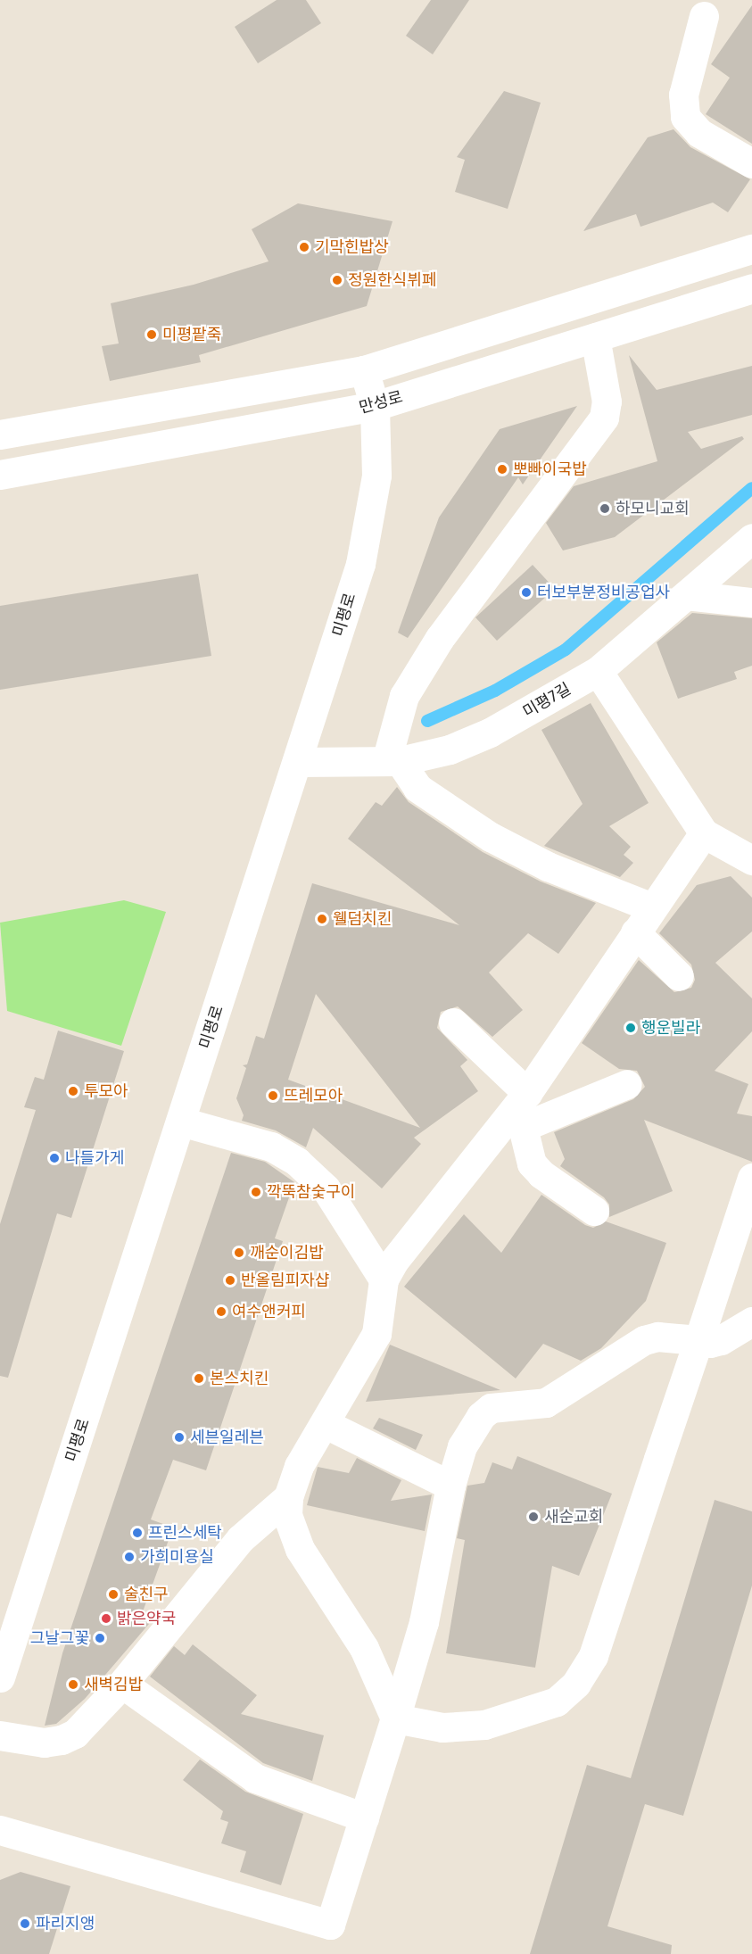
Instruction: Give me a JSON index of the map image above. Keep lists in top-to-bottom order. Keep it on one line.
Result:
{"streets":{"street":["만성로","미평로","미평7길"]},"crossings":[["만성로","미평로"],["미평로","미평7길"]],"places":["기막힌밥상","정원한식뷔페","미평팥죽","뽀빠이국밥","하모니교회","터보부분정비공업사","웰덤치킨","행운빌라","투모아","뜨레모아","나들가게","깍뚝참숯구이","깨순이김밥","반올림피자샵","여수앤커피","본스치킨","세븐일레븐","새순교회","프린스세탁","가희미용실","술친구","밝은약국","그날그꽃","새벽김밥","파리지앵"]}
